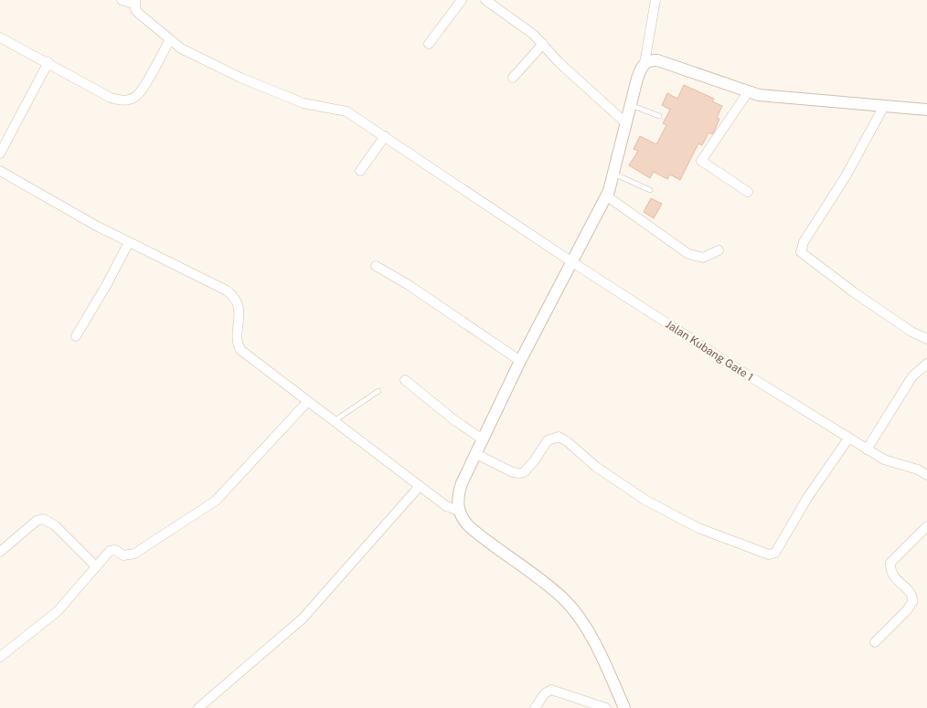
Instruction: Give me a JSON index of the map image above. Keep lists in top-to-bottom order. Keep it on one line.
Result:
{"streets":{"street":["Jalan Kubang Gate 1"]}}
